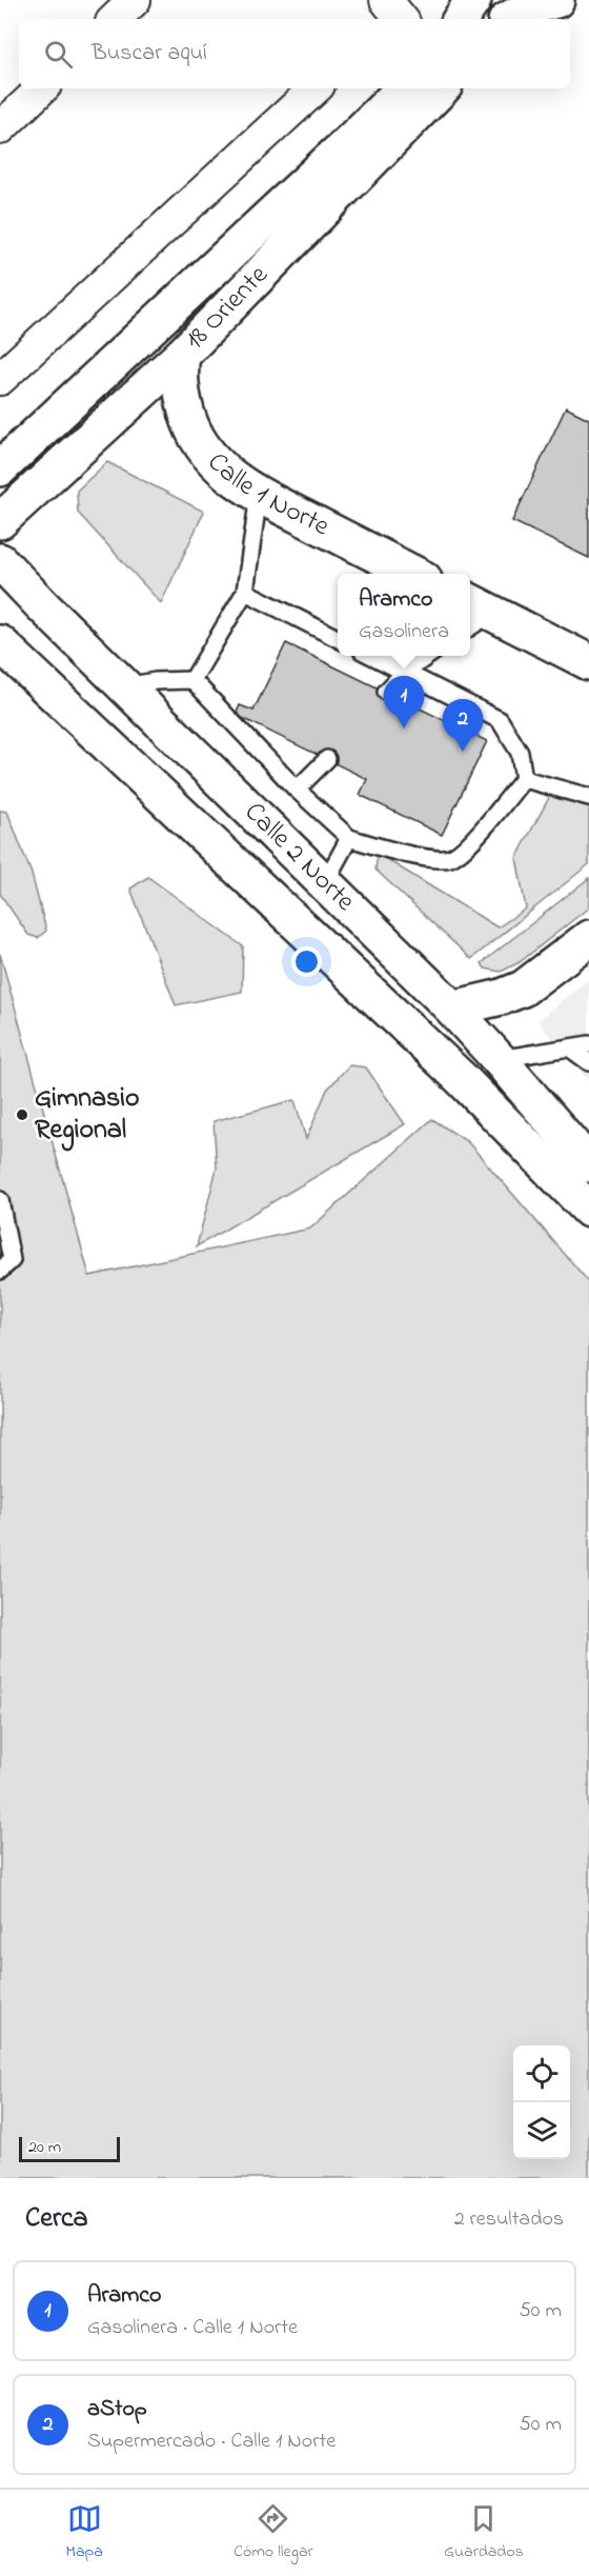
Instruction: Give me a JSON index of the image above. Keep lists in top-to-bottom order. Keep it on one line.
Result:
{"streets":{"main road":["18 Oriente","Calle 1 Norte","Calle 2 Norte"]},"crossings":[["18 Oriente","Calle 1 Norte"]],"places":["Gimnasio Regional"],"scale_bar":"20 m","page":{"search":"Buscar aquí","popup":["Aramco","Gasolinera"],"pins":["1","2"],"scale":"20 m","heading":["Cerca","2 resultados"],"list":[{"mark":"1","name":"Aramco","note":"Gasolinera · Calle 1 Norte","value":"50 m"},{"mark":"2","name":"aStop","note":"Supermercado · Calle 1 Norte","value":"50 m"}],"nav":["Mapa","Cómo llegar","Guardados"]}}
